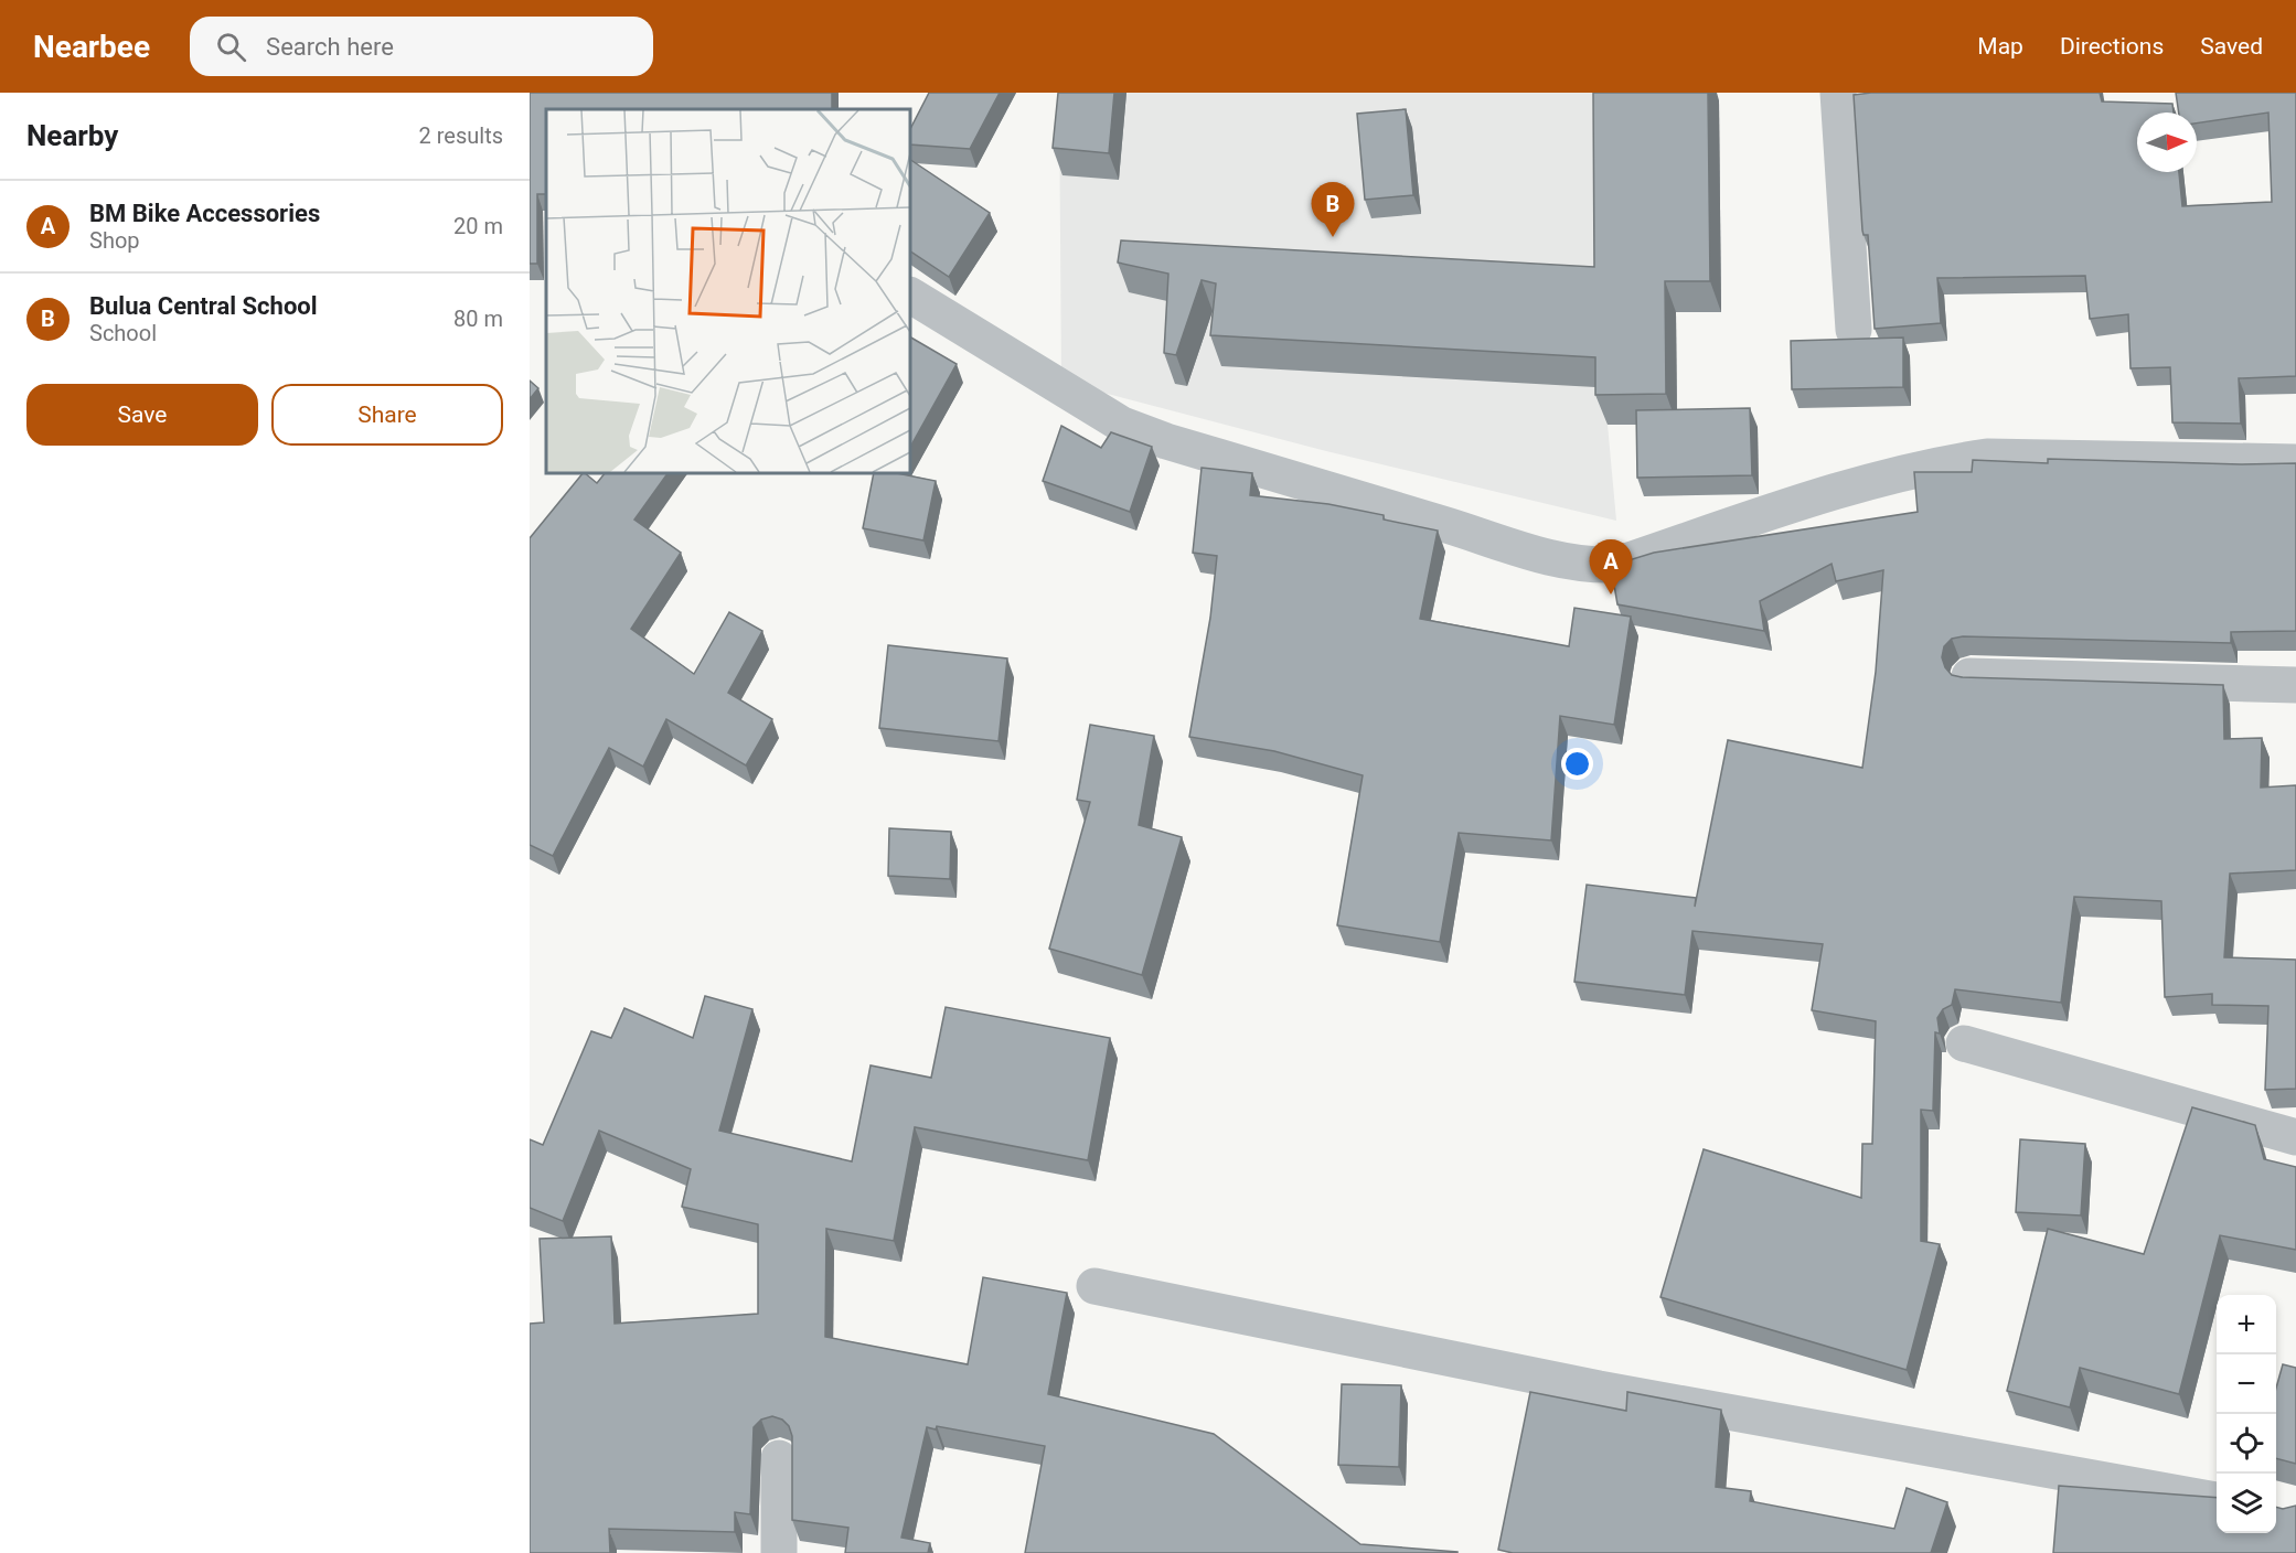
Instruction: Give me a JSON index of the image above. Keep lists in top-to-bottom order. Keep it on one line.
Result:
{"north":"right","page":{"header":"Nearbee","search":"Search here","nav":["Map","Directions","Saved"],"heading":["Nearby","2 results"],"list":[{"mark":"A","name":"BM Bike Accessories","note":"Shop","value":"20 m"},{"mark":"B","name":"Bulua Central School","note":"School","value":"80 m"}],"pins":["B","A"],"buttons":["Save","Share"],"map_buttons":["+","−"]}}
